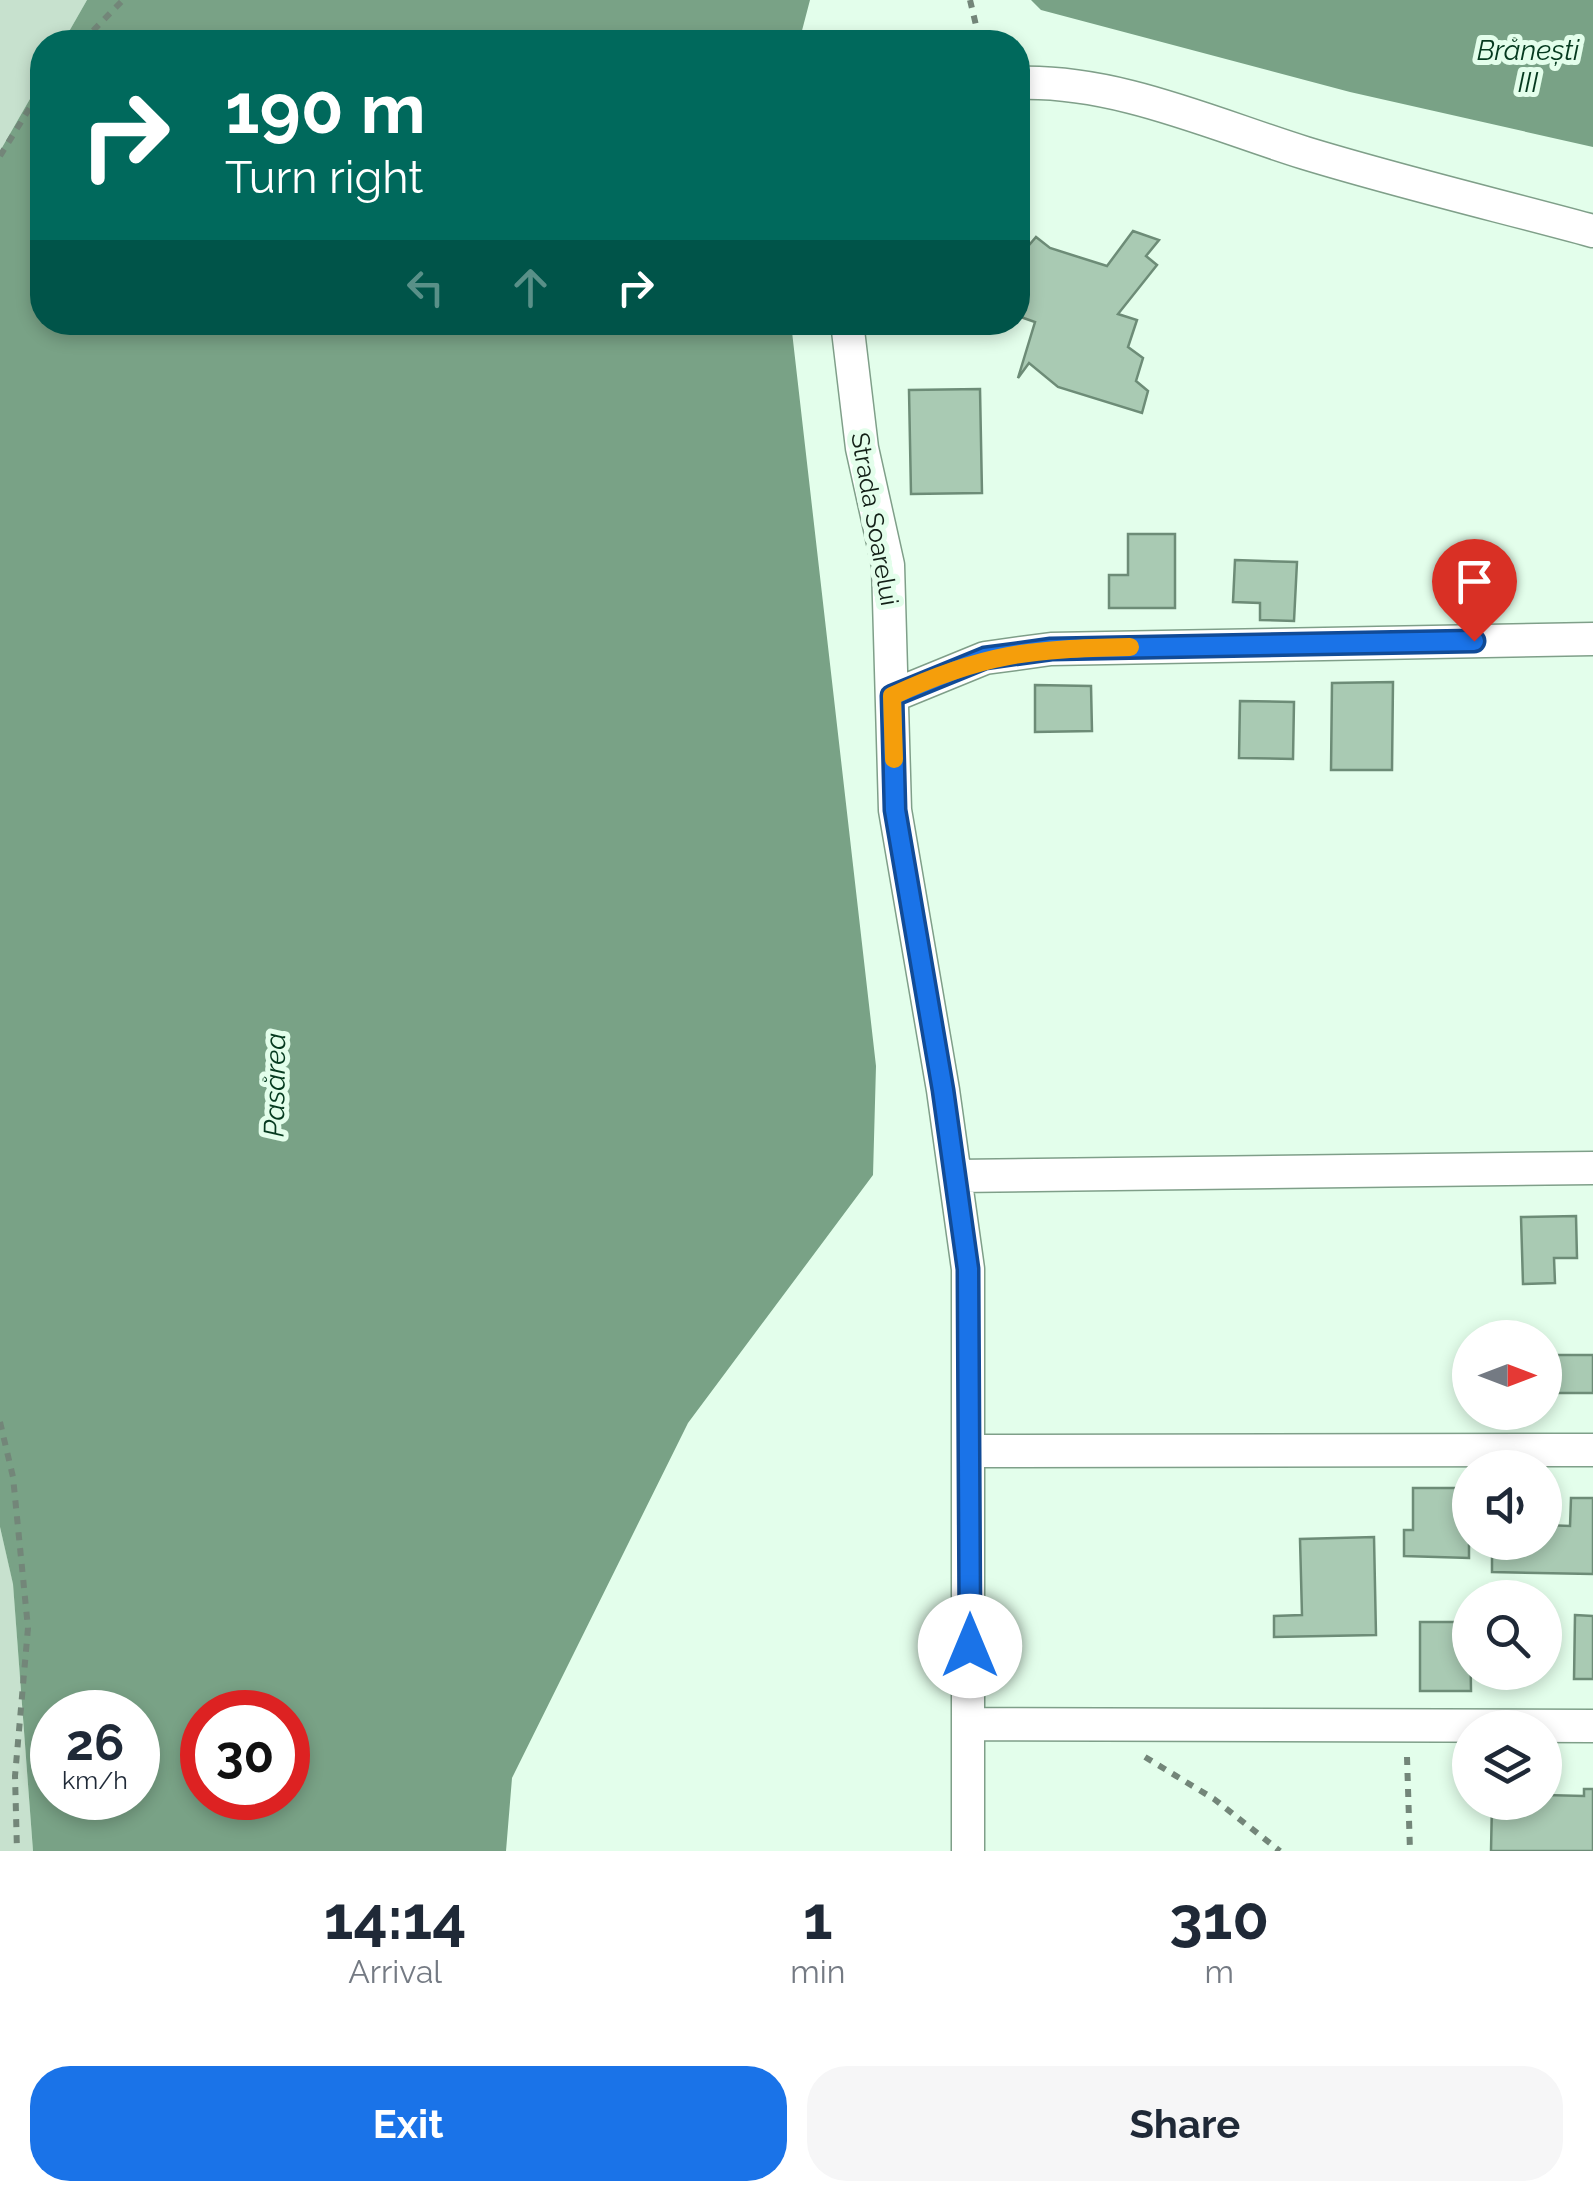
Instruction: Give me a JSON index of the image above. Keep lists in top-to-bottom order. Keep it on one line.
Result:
{"streets":{"street":["Strada Soarelui"]},"water":["Brănești III","Pasărea"],"north":"right","page":{"turn":["190 m","Turn right"],"speed":"26 km/h","limit":"30","eta":["14:14","Arrival","1","min","310","m"],"buttons":["Exit","Share"]}}
